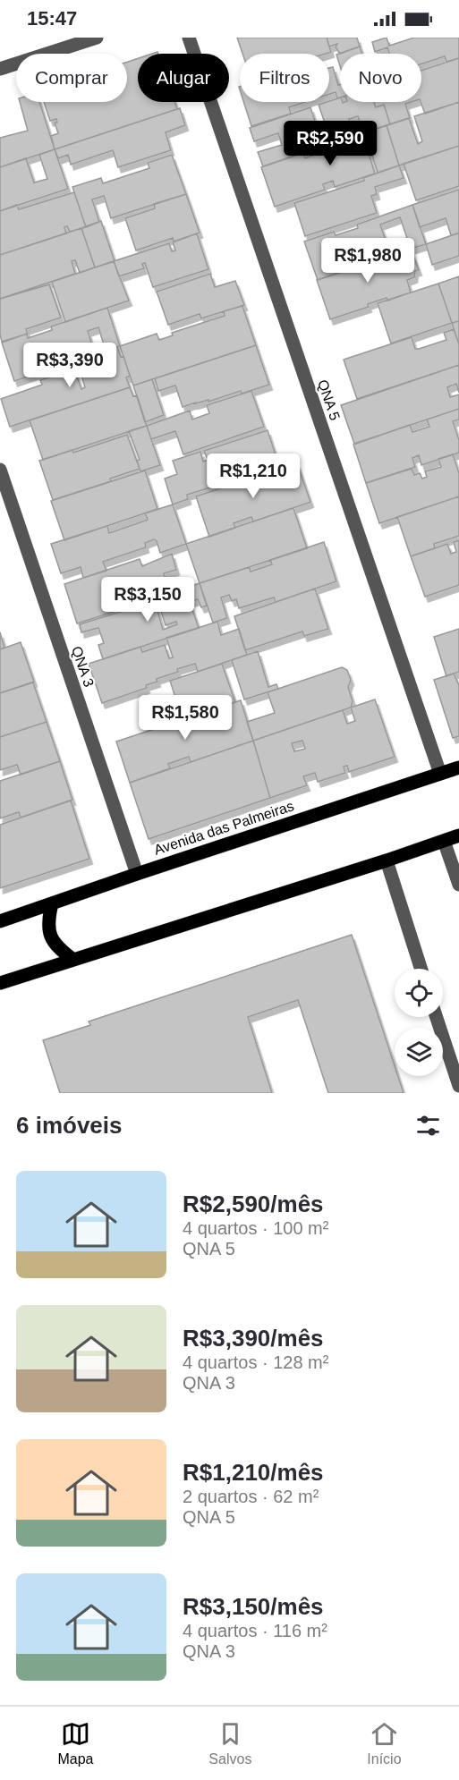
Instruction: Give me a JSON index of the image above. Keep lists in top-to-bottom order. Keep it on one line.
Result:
{"streets":{"main road":["Avenida das Palmeiras"],"street":["QNA 5","QNA 3"]},"crossings":[["QNA 5","Avenida das Palmeiras"],["QNA 3","Avenida das Palmeiras"]],"page":{"status":"15:47","chip":["Comprar","Alugar","Filtros","Novo"],"price":["R$2,590","R$1,980","R$3,390","R$1,210","R$3,150","R$1,580"],"heading":"6 imóveis","list":[{"name":"R$2,590/mês","note":"4 quartos · 100 m² · QNA 5"},{"name":"R$3,390/mês","note":"4 quartos · 128 m² · QNA 3"},{"name":"R$1,210/mês","note":"2 quartos · 62 m² · QNA 5"},{"name":"R$3,150/mês","note":"4 quartos · 116 m² · QNA 3"}],"tabs":["Mapa","Salvos","Início"]}}
